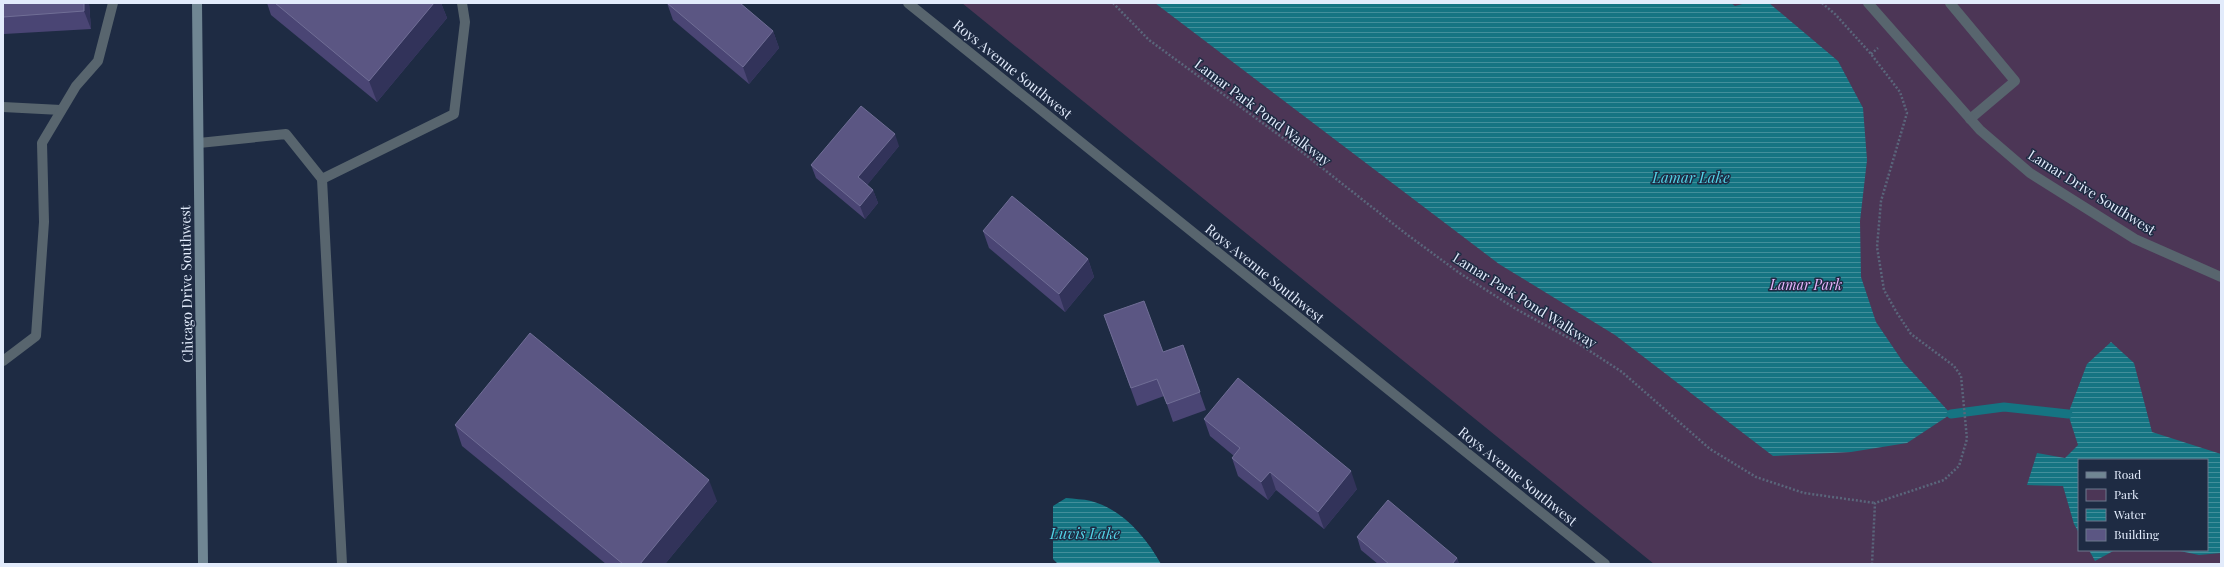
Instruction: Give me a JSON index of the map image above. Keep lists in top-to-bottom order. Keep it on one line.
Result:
{"streets":{"main road":["Chicago Drive Southwest"],"street":["Roys Avenue Southwest","Lamar Drive Southwest"],"path":["Lamar Park Pond Walkway"]},"water":["Lamar Lake","Luvis Lake"],"parks":["Lamar Park"],"legend":["Road","Park","Water","Building"]}
